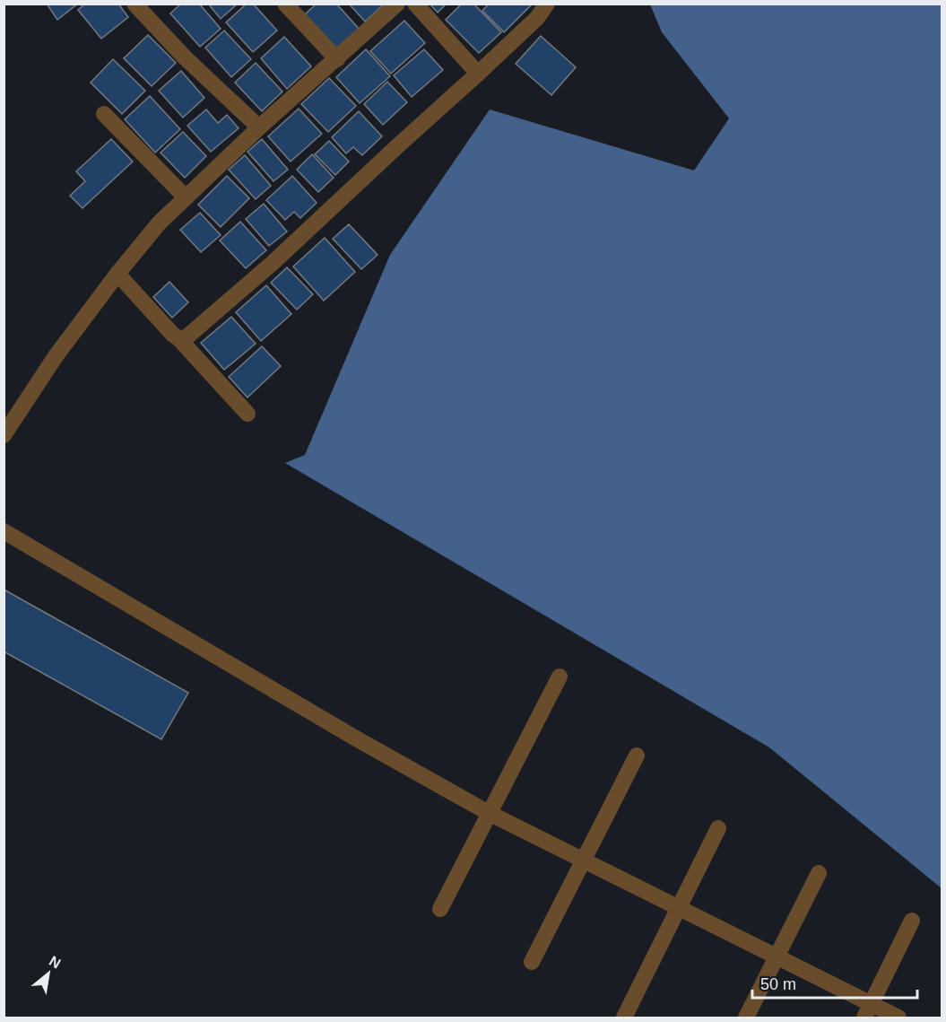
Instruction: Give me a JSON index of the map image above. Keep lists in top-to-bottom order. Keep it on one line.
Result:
{"scale_bar":"50 m","north":"top right"}
